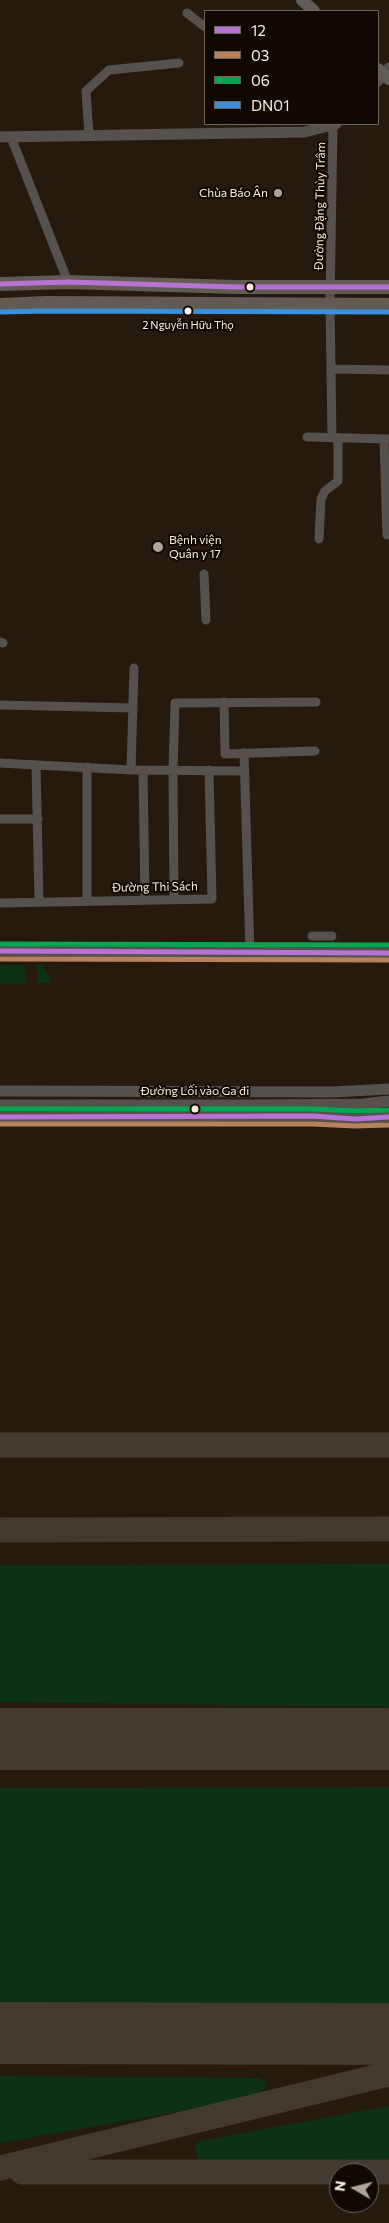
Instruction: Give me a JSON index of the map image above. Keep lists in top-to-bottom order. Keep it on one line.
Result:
{"streets":{"street":["Đường Đặng Thùy Trâm","Đường Thi Sách","Đường Lối vào Ga đi"]},"places":["Chùa Báo Ân","2 Nguyễn Hữu Thọ","Bệnh viện Quân y 17"],"lines":["transit line 12","transit line DN01","transit line 06","transit line 03"],"legend":["12","03","06","DN01"],"north":"left"}
